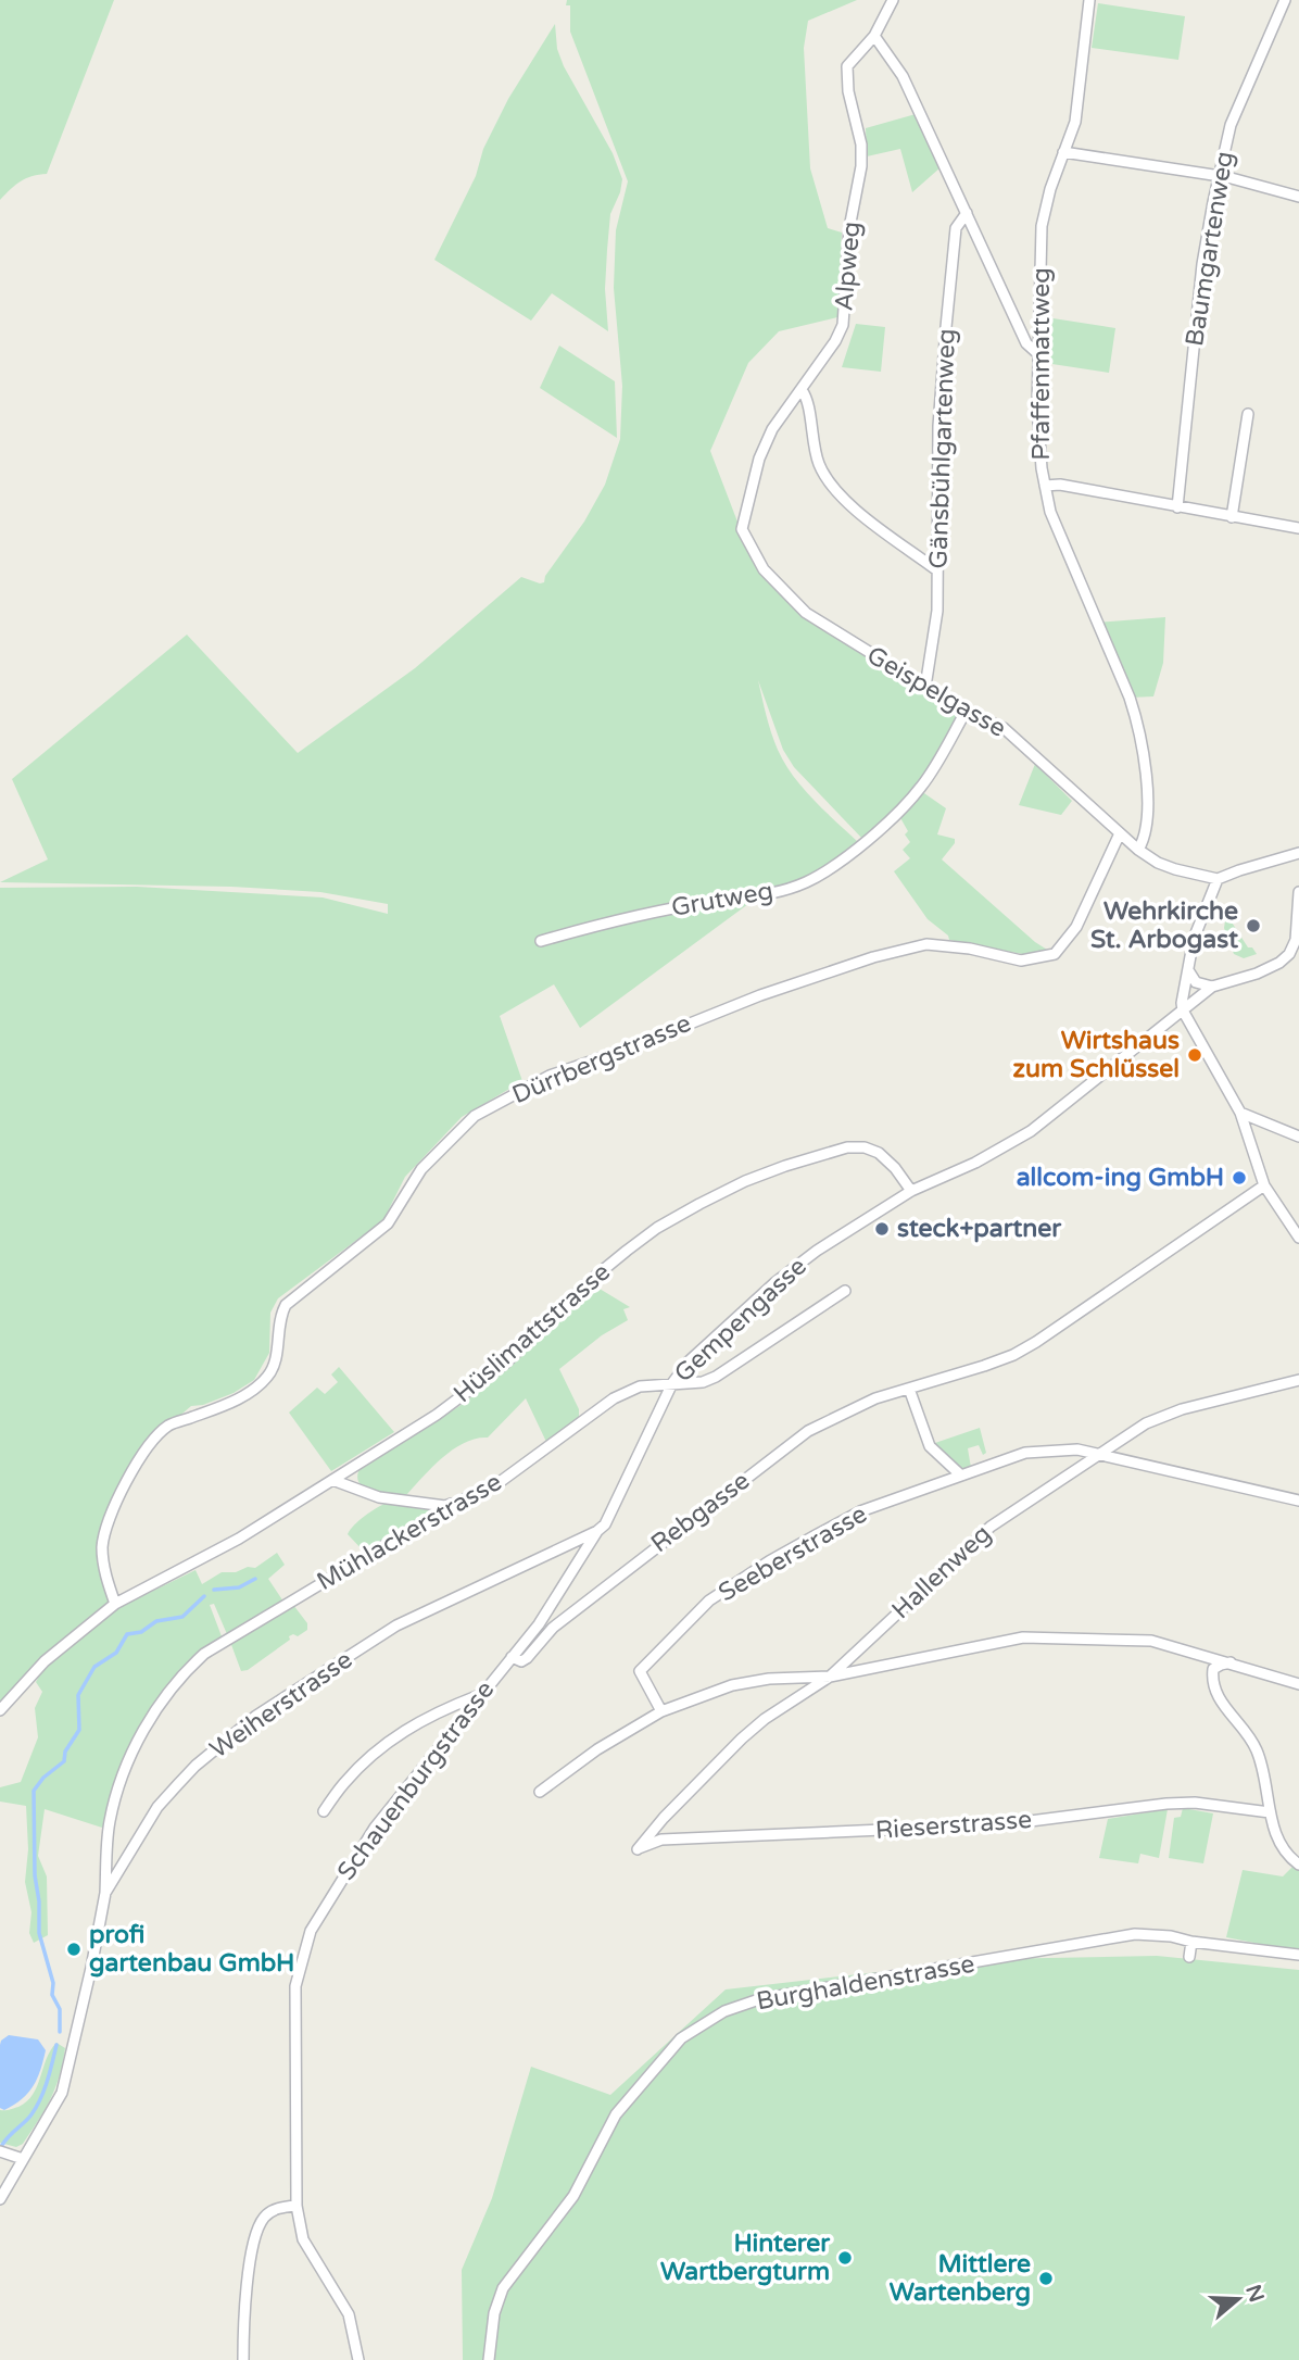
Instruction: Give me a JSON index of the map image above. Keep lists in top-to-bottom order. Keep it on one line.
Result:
{"streets":{"street":["Baumgartenweg","Alpweg","Pfaffenmattweg","Gänsbühlgartenweg","Geispelgasse","Grutweg","Dürrbergstrasse","Gempengasse","Hüslimattstrasse","Rebgasse","Mühlackerstrasse","Seeberstrasse","Hallenweg","Weiherstrasse","Schauenburgstrasse","Rieserstrasse","Burghaldenstrasse"]},"crossings":[["Alpweg","Geispelgasse"],["Pfaffenmattweg","Geispelgasse"],["Gänsbühlgartenweg","Geispelgasse"],["Geispelgasse","Grutweg"],["Geispelgasse","Dürrbergstrasse"],["Dürrbergstrasse","Hüslimattstrasse"],["Gempengasse","Hüslimattstrasse"],["Gempengasse","Mühlackerstrasse"],["Gempengasse","Weiherstrasse"],["Gempengasse","Schauenburgstrasse"],["Rebgasse","Schauenburgstrasse"],["Mühlackerstrasse","Weiherstrasse"],["Seeberstrasse","Hallenweg"],["Hallenweg","Rieserstrasse"],["Weiherstrasse","Schauenburgstrasse"]],"places":["Wehrkirche St. Arbogast","Wirtshaus zum Schlüssel","allcom-ing GmbH","steck+partner","profi gartenbau GmbH","Hinterer Wartbergturm","Mittlere Wartenberg"],"north":"right"}
